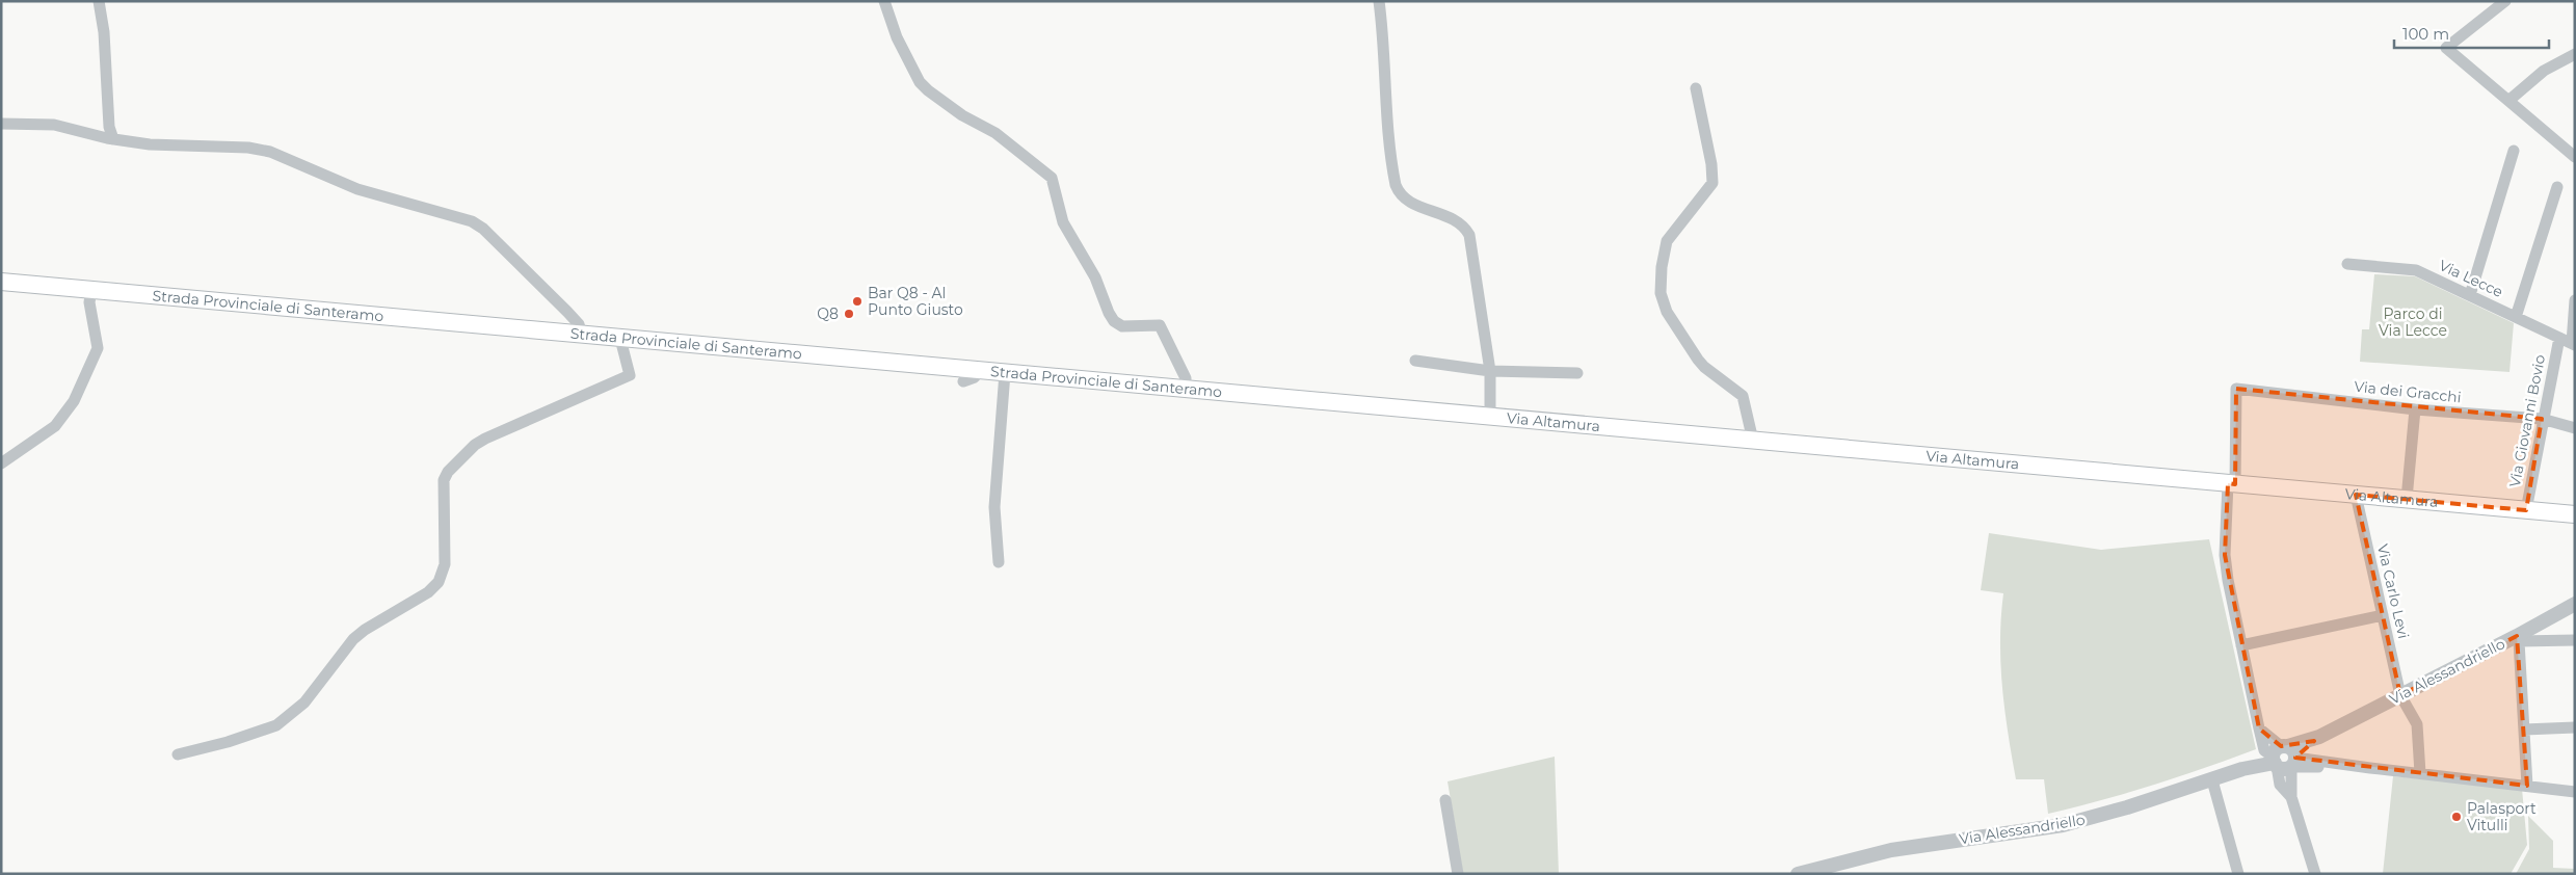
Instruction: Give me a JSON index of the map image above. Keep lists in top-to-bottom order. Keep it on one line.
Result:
{"streets":{"main road":["Strada Provinciale di Santeramo","Via Altamura"],"street":["Via Lecce","Via dei Gracchi","Via Giovanni Bovio","Via Carlo Levi","Via Alessandriello"]},"crossings":[["Via Lecce","Via Giovanni Bovio"],["Strada Provinciale di Santeramo","Via Altamura"],["Via dei Gracchi","Via Giovanni Bovio"],["Via dei Gracchi","Via Altamura"],["Via Giovanni Bovio","Via Altamura"],["Via Altamura","Via Carlo Levi"],["Via Carlo Levi","Via Alessandriello"]],"parks":["Parco di Via Lecce"],"places":["Bar Q8 - Al Punto Giusto","Q8","Palasport Vitulli"],"scale_bar":"100 m"}
